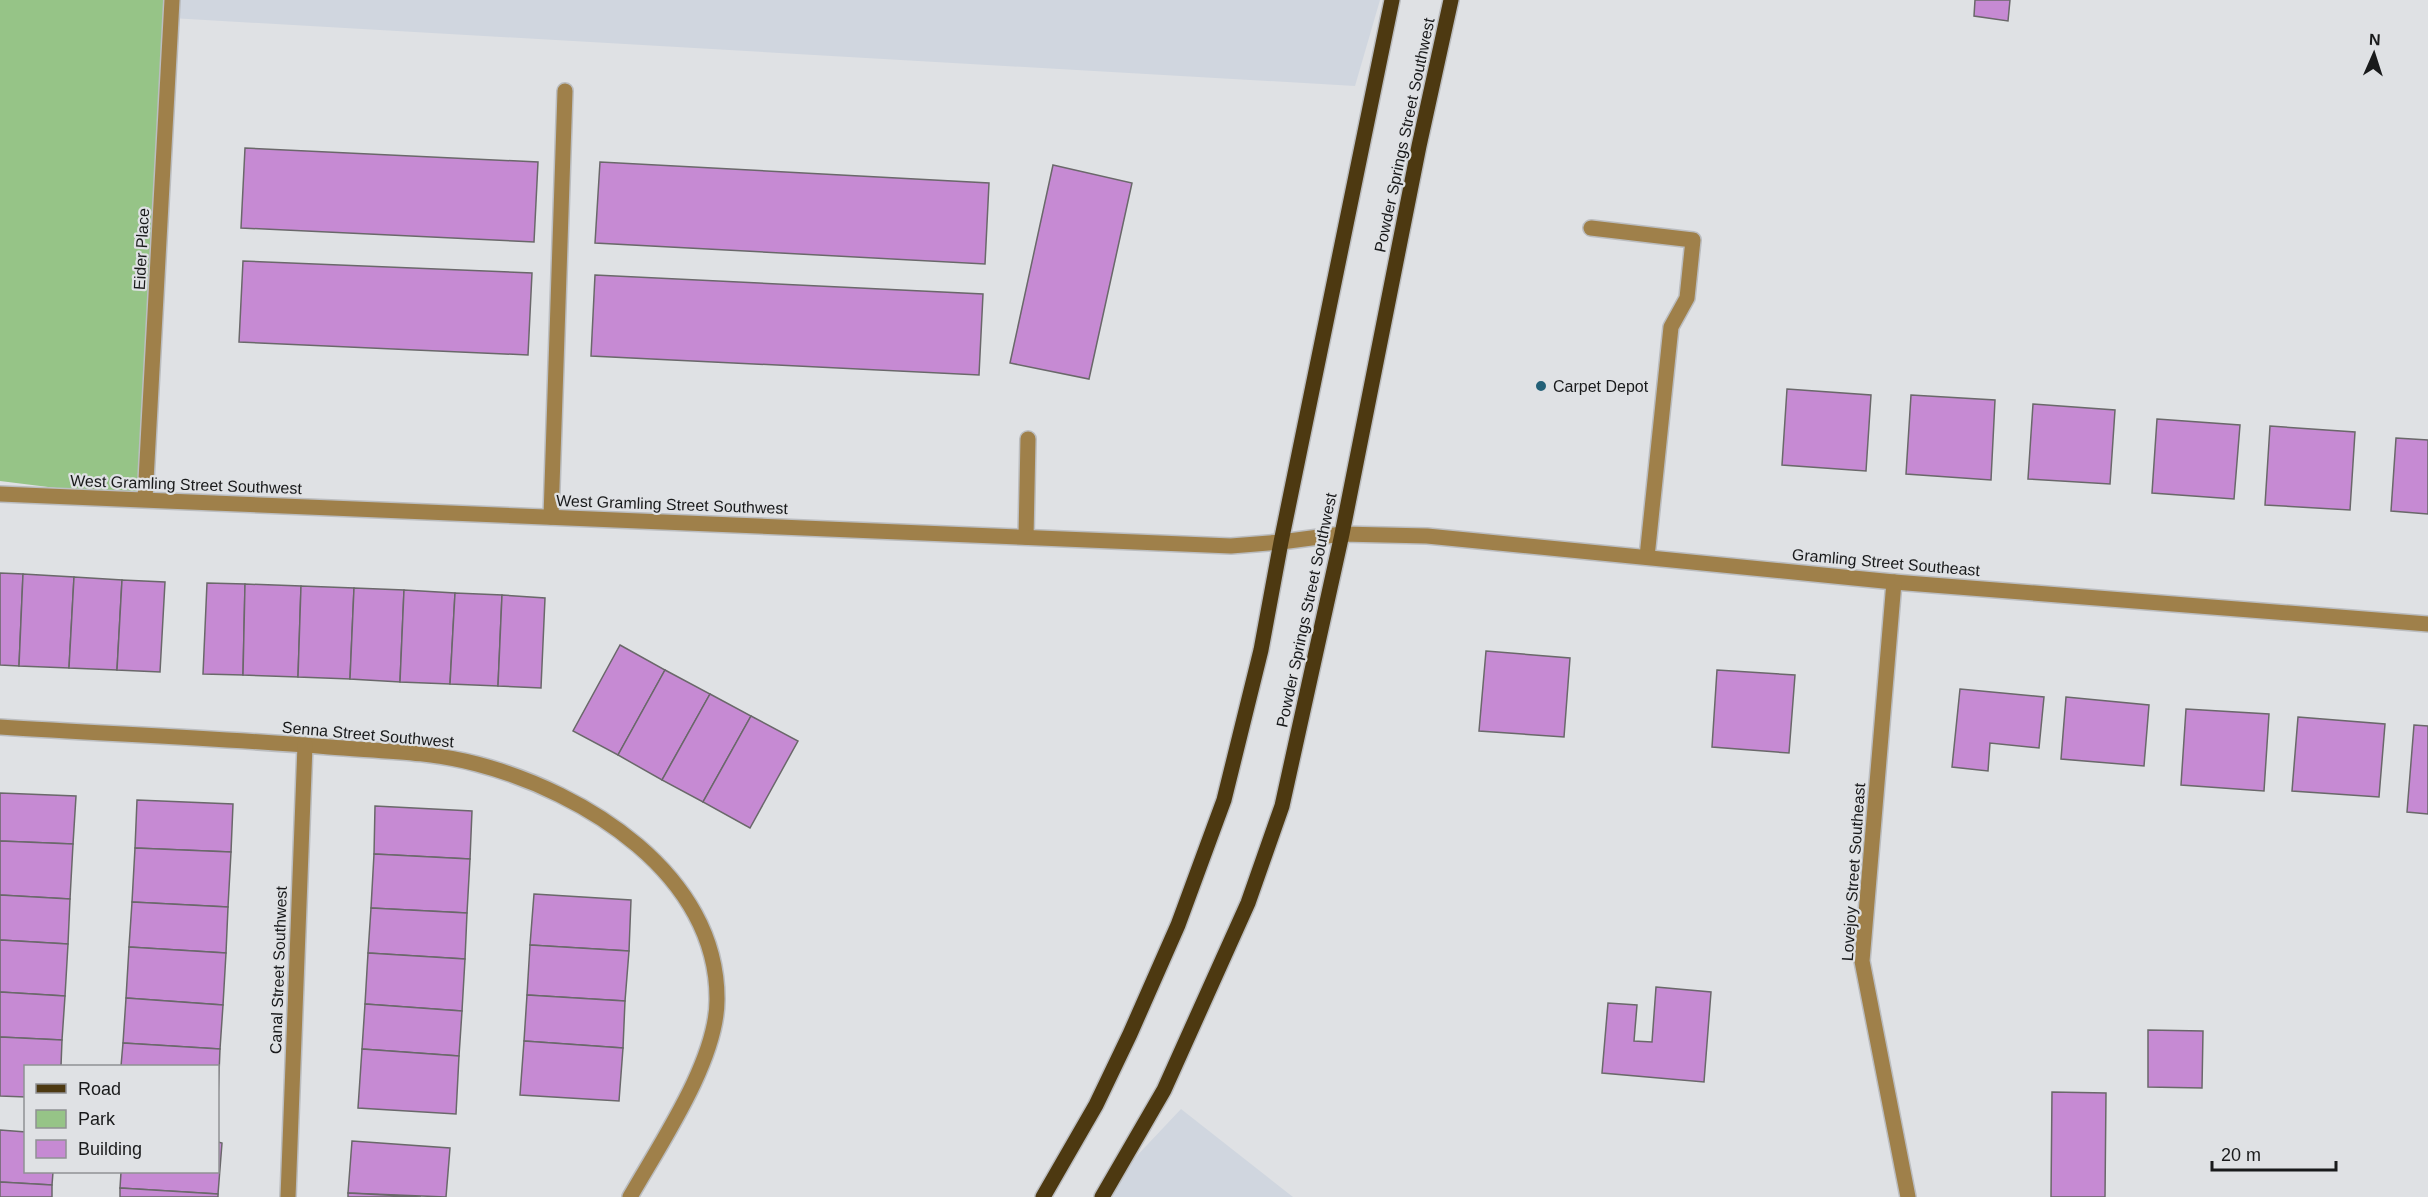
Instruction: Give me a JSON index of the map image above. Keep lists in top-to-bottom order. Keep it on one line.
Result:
{"streets":{"main road":["Powder Springs Street Southwest"],"street":["Eider Place","West Gramling Street Southwest","Gramling Street Southeast","Senna Street Southwest","Lovejoy Street Southeast","Canal Street Southwest"]},"crossings":[["Powder Springs Street Southwest","West Gramling Street Southwest"],["Powder Springs Street Southwest","Gramling Street Southeast"],["Eider Place","West Gramling Street Southwest"],["West Gramling Street Southwest","Gramling Street Southeast"],["Gramling Street Southeast","Lovejoy Street Southeast"],["Senna Street Southwest","Canal Street Southwest"]],"places":["Carpet Depot"],"legend":["Road","Park","Building"],"scale_bar":"20 m","north":"top"}
